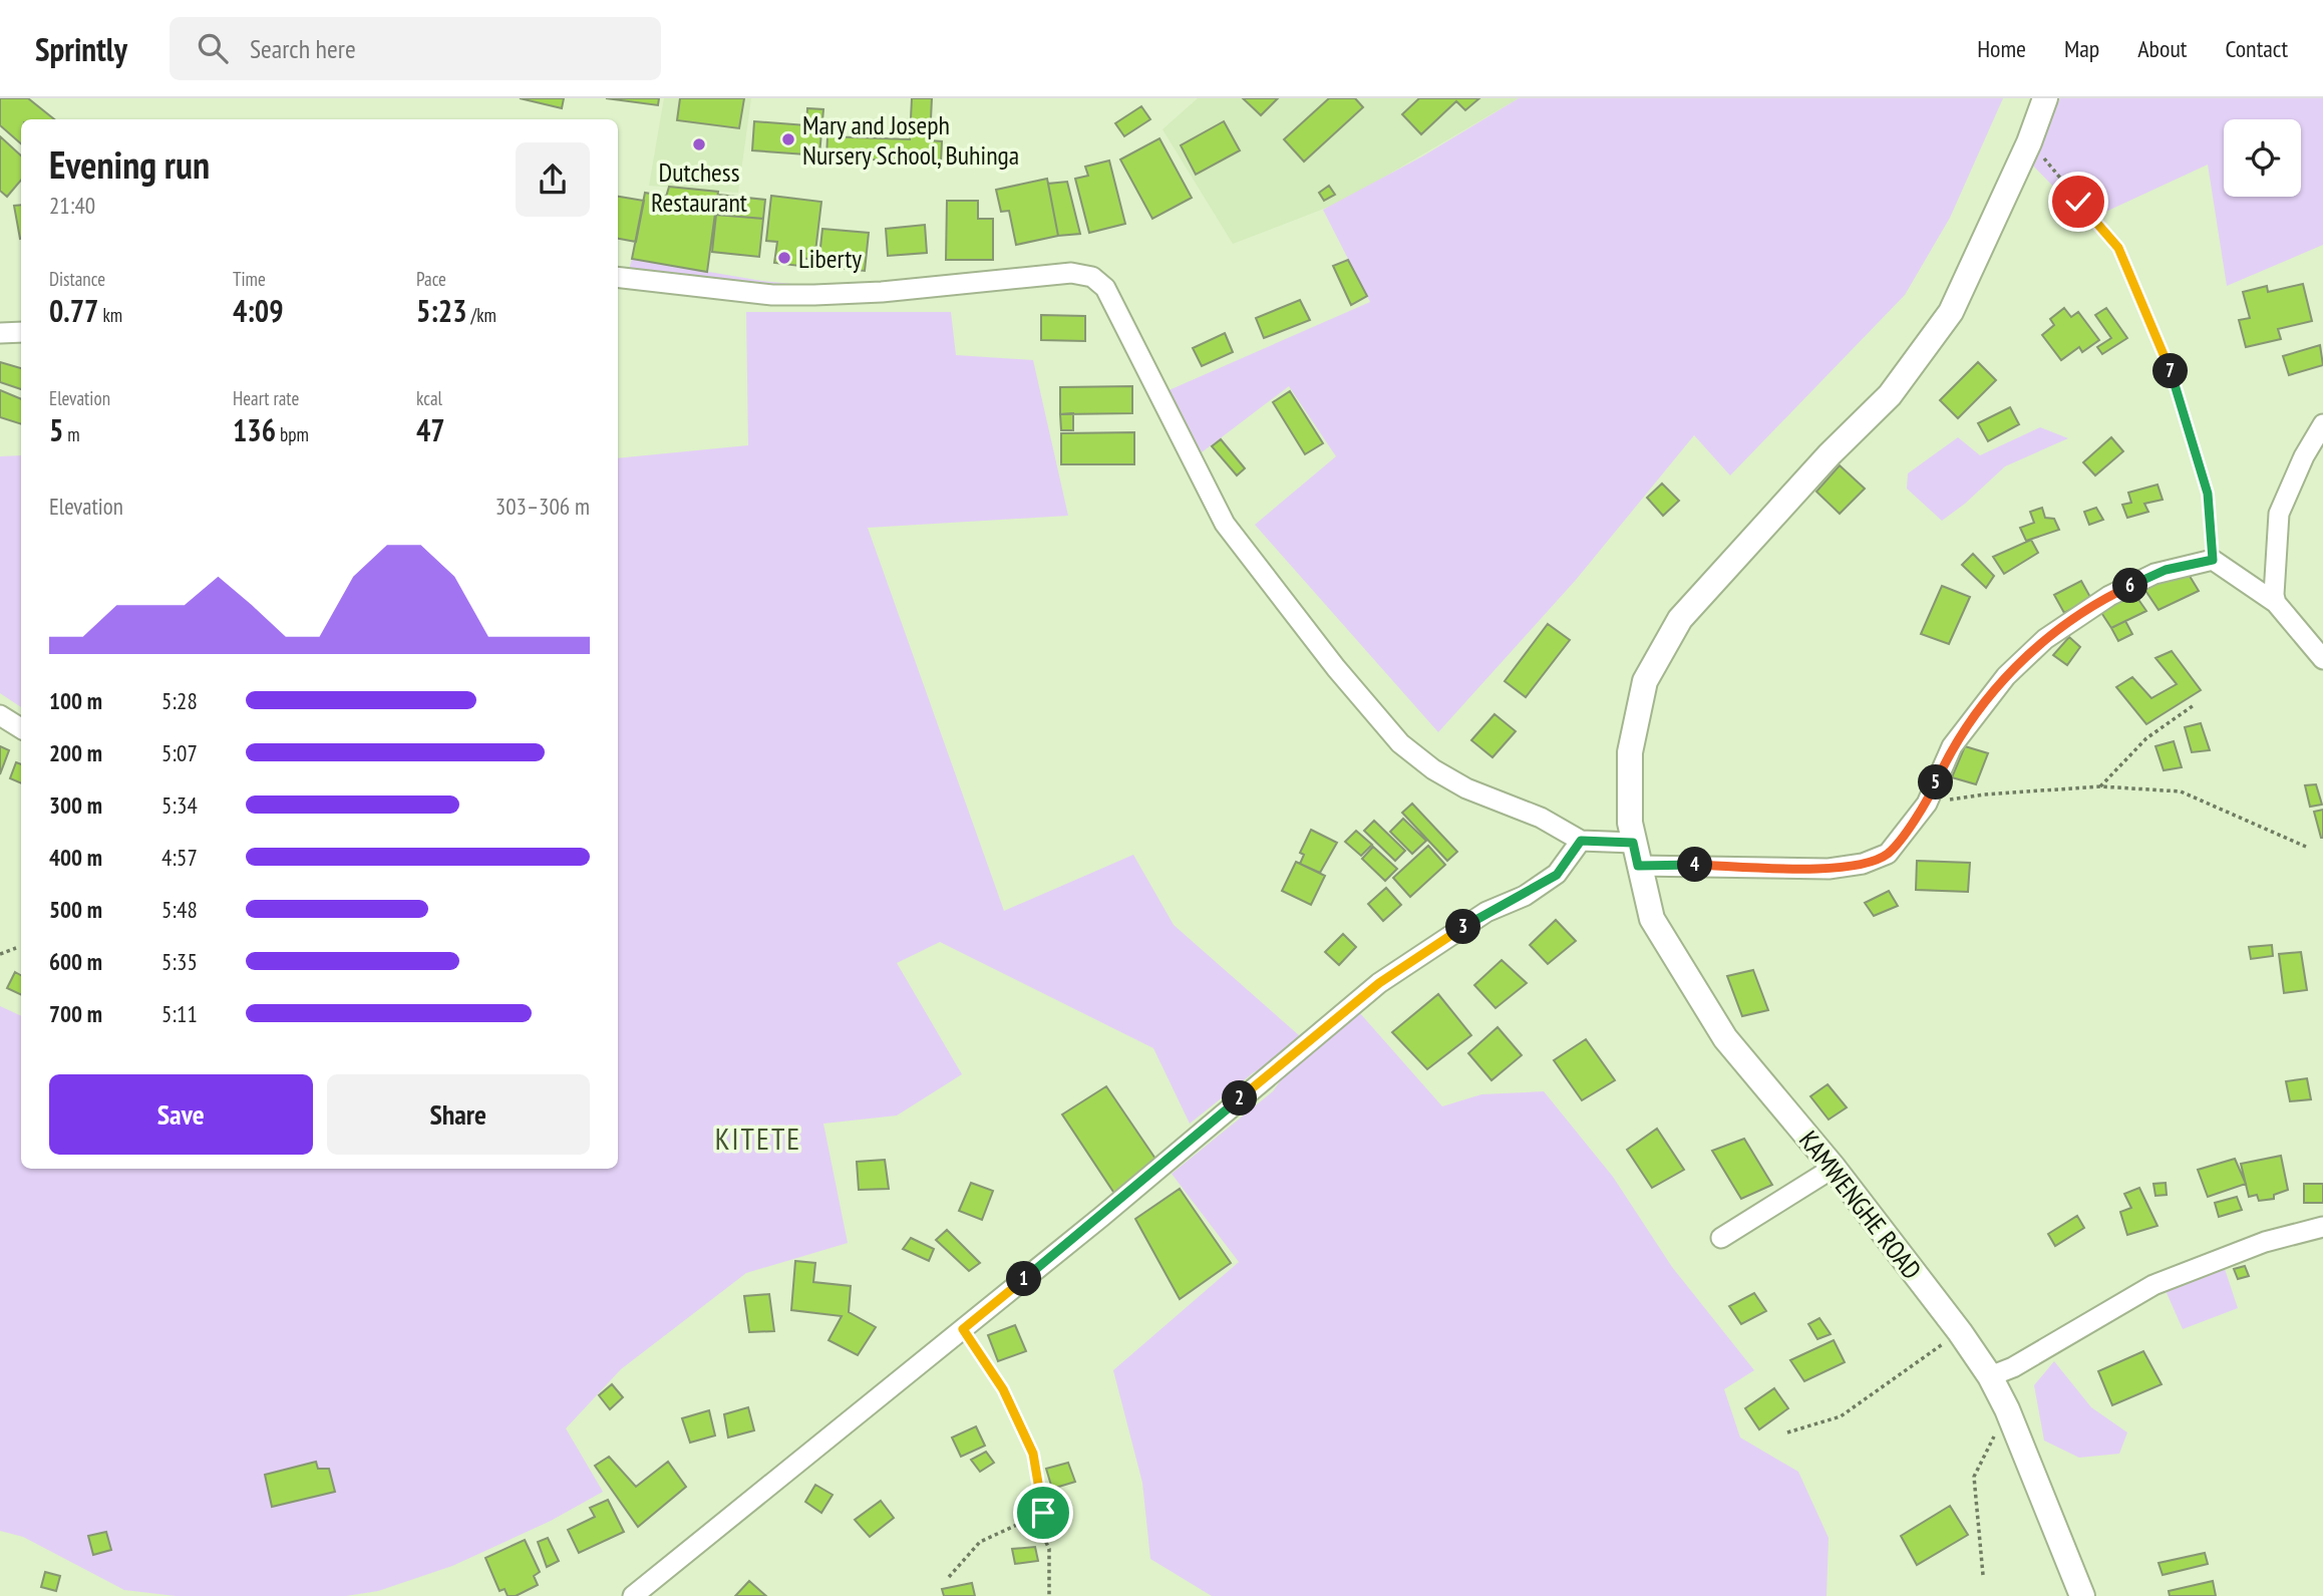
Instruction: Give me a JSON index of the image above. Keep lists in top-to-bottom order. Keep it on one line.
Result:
{"streets":{"main road":["KAMWENGHE ROAD"]},"districts":["KITETE"],"places":["Mary and Joseph Nursery School, Buhinga","Dutchess Restaurant","Liberty"],"page":{"header":"Sprintly","search":"Search here","nav":["Home","Map","About","Contact"],"heading":["Evening run","21:40"],"stats":[["Distance","0.77 km"],["Time","4:09"],["Pace","5:23 /km"],["Elevation","5 m"],["Heart rate","136 bpm"],["kcal","47"]],"pins":["7","6","5","4","3","2","1"],"chart":["Elevation","303–306 m"],"list":[{"name":"100 m","note":"5:28"},{"name":"200 m","note":"5:07"},{"name":"300 m","note":"5:34"},{"name":"400 m","note":"4:57"},{"name":"500 m","note":"5:48"},{"name":"600 m","note":"5:35"},{"name":"700 m","note":"5:11"}],"buttons":["Save","Share"]}}
